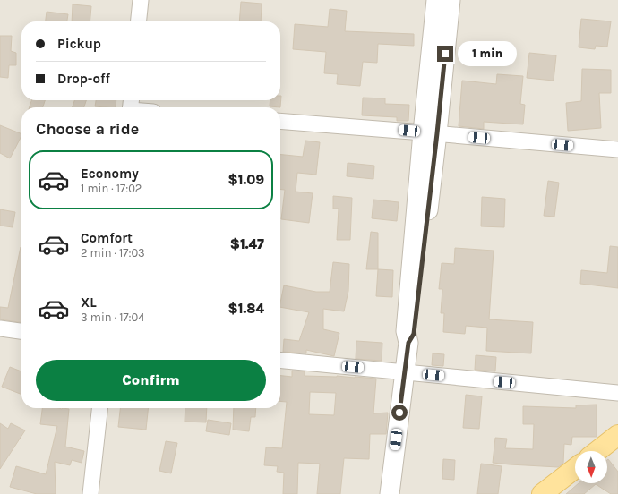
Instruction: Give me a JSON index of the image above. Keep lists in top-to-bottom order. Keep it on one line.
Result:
{"north":"bottom","page":{"banner":["Pickup","Drop-off"],"bubble":"1 min","heading":"Choose a ride","list":[{"name":"Economy","note":"1 min · 17:02","value":"$1.09"},{"name":"Comfort","note":"2 min · 17:03","value":"$1.47"},{"name":"XL","note":"3 min · 17:04","value":"$1.84"}],"buttons":"Confirm"}}
